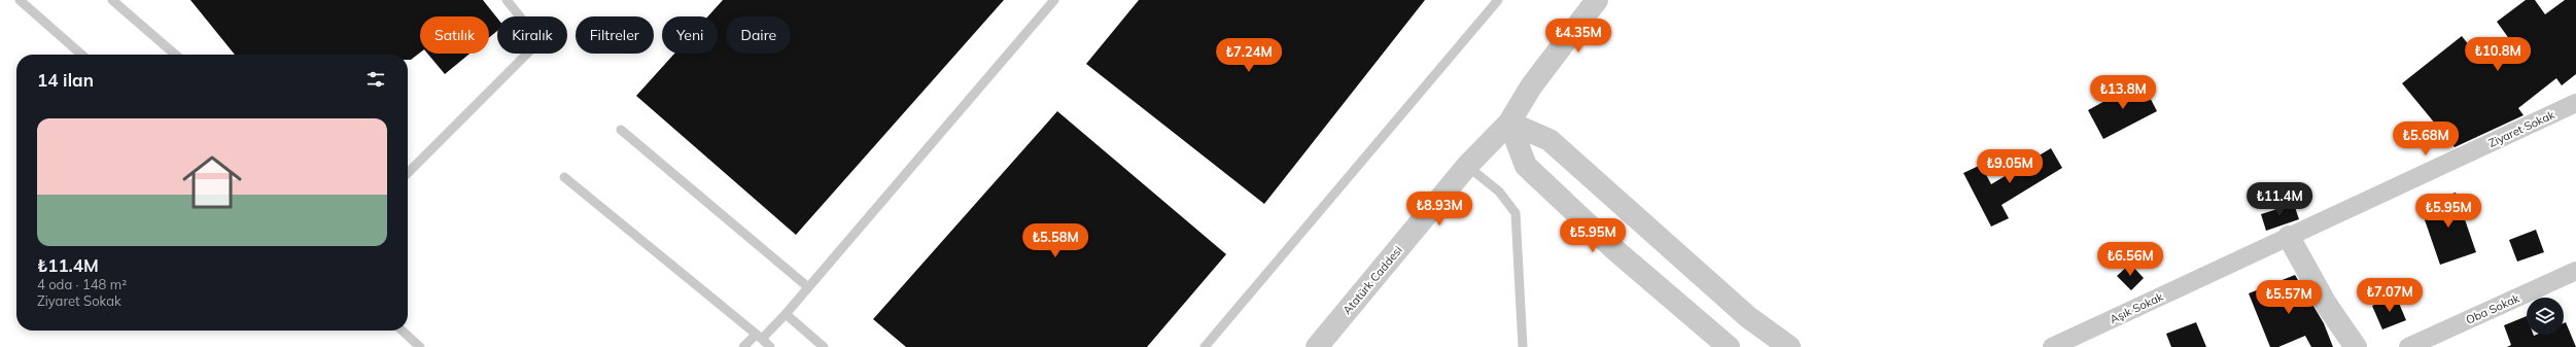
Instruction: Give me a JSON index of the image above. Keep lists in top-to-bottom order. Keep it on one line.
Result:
{"streets":{"street":["Ziyaret Sokak","Atatürk Caddesi","Aşık Sokak","Oba Sokak"]},"crossings":[["Ziyaret Sokak","Aşık Sokak"]],"page":{"chip":["Satılık","Kiralık","Filtreler","Yeni","Daire"],"price":["₺4.35M","₺10.8M","₺7.24M","₺13.8M","₺5.68M","₺9.05M","₺11.4M","₺8.93M","₺5.95M","₺5.95M","₺5.58M","₺6.56M","₺7.07M","₺5.57M"],"heading":"14 ilan","list":[{"name":"₺11.4M","note":"4 oda · 148 m² · Ziyaret Sokak"}]}}
